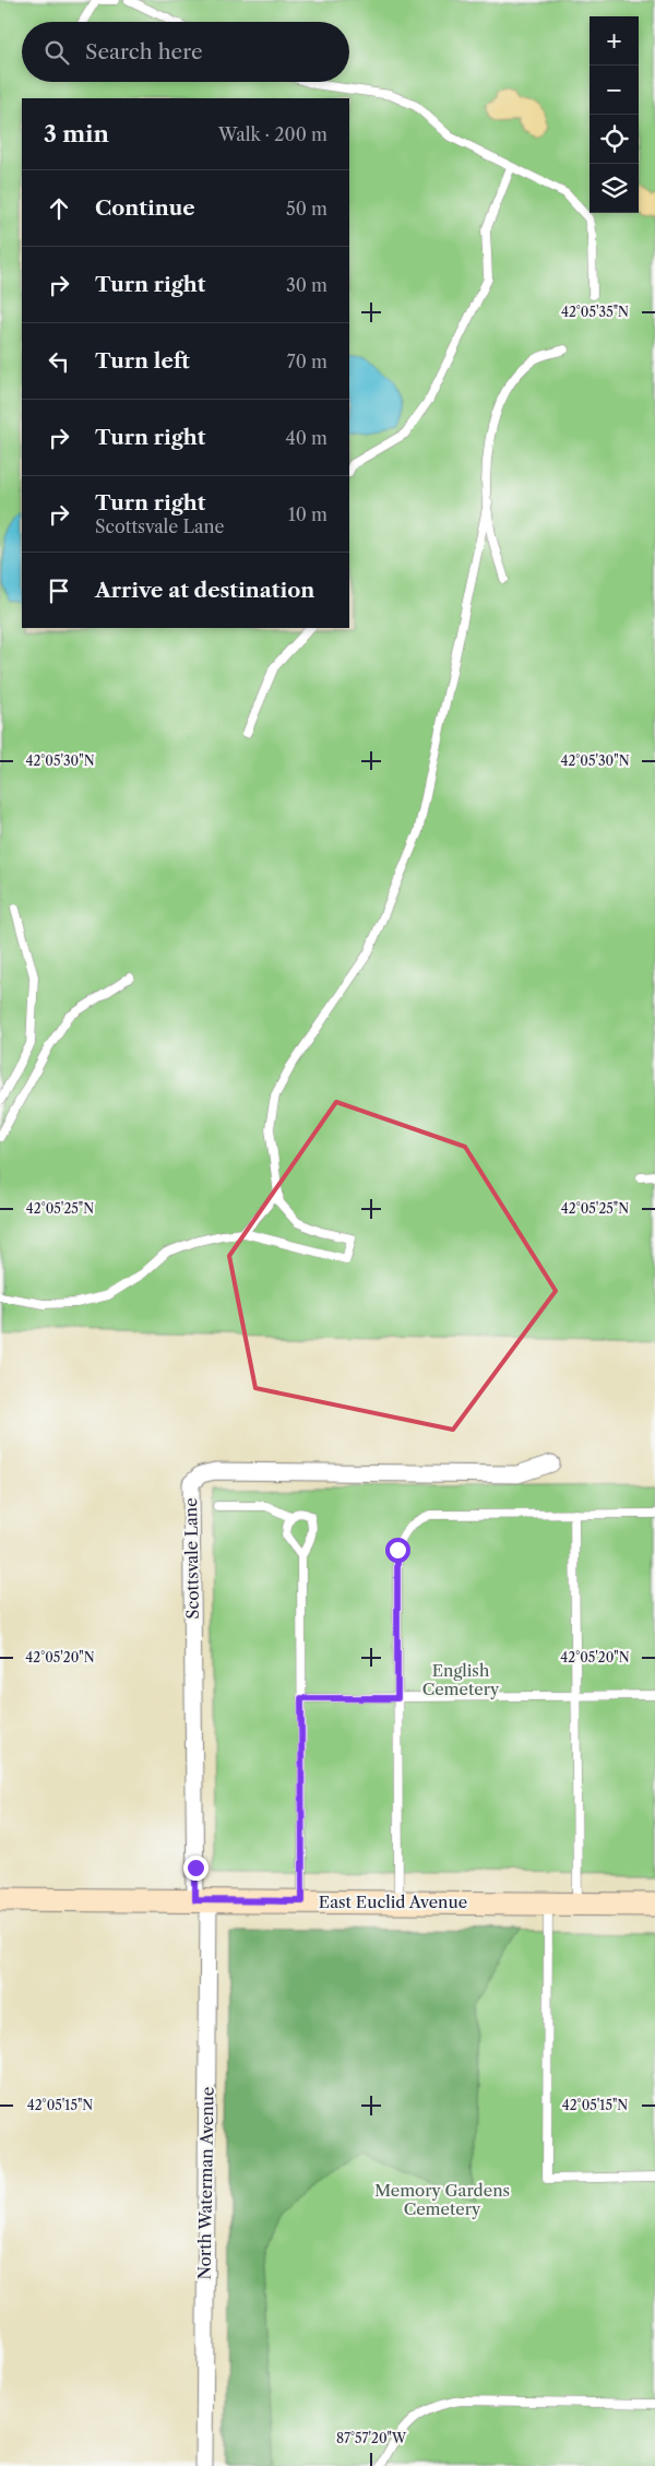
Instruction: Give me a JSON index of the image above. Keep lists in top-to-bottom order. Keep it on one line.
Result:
{"streets":{"main road":["East Euclid Avenue"],"street":["Scottsvale Lane","North Waterman Avenue"]},"crossings":[["Scottsvale Lane","East Euclid Avenue"],["Scottsvale Lane","North Waterman Avenue"],["East Euclid Avenue","North Waterman Avenue"]],"parks":["English Cemetery","Memory Gardens Cemetery"],"page":{"map_buttons":["+","−"],"search":"Search here","heading":["3 min","Walk · 200 m"],"list":[["Continue","50 m"],["Turn right","30 m"],["Turn left","70 m"],["Turn right","40 m"],["Turn right","Scottsvale Lane","10 m"],"Arrive at destination"]},"coordinates":["42°05'35\"N","42°05'30\"N","42°05'25\"N","42°05'20\"N","42°05'15\"N","87°57'20\"W"]}
